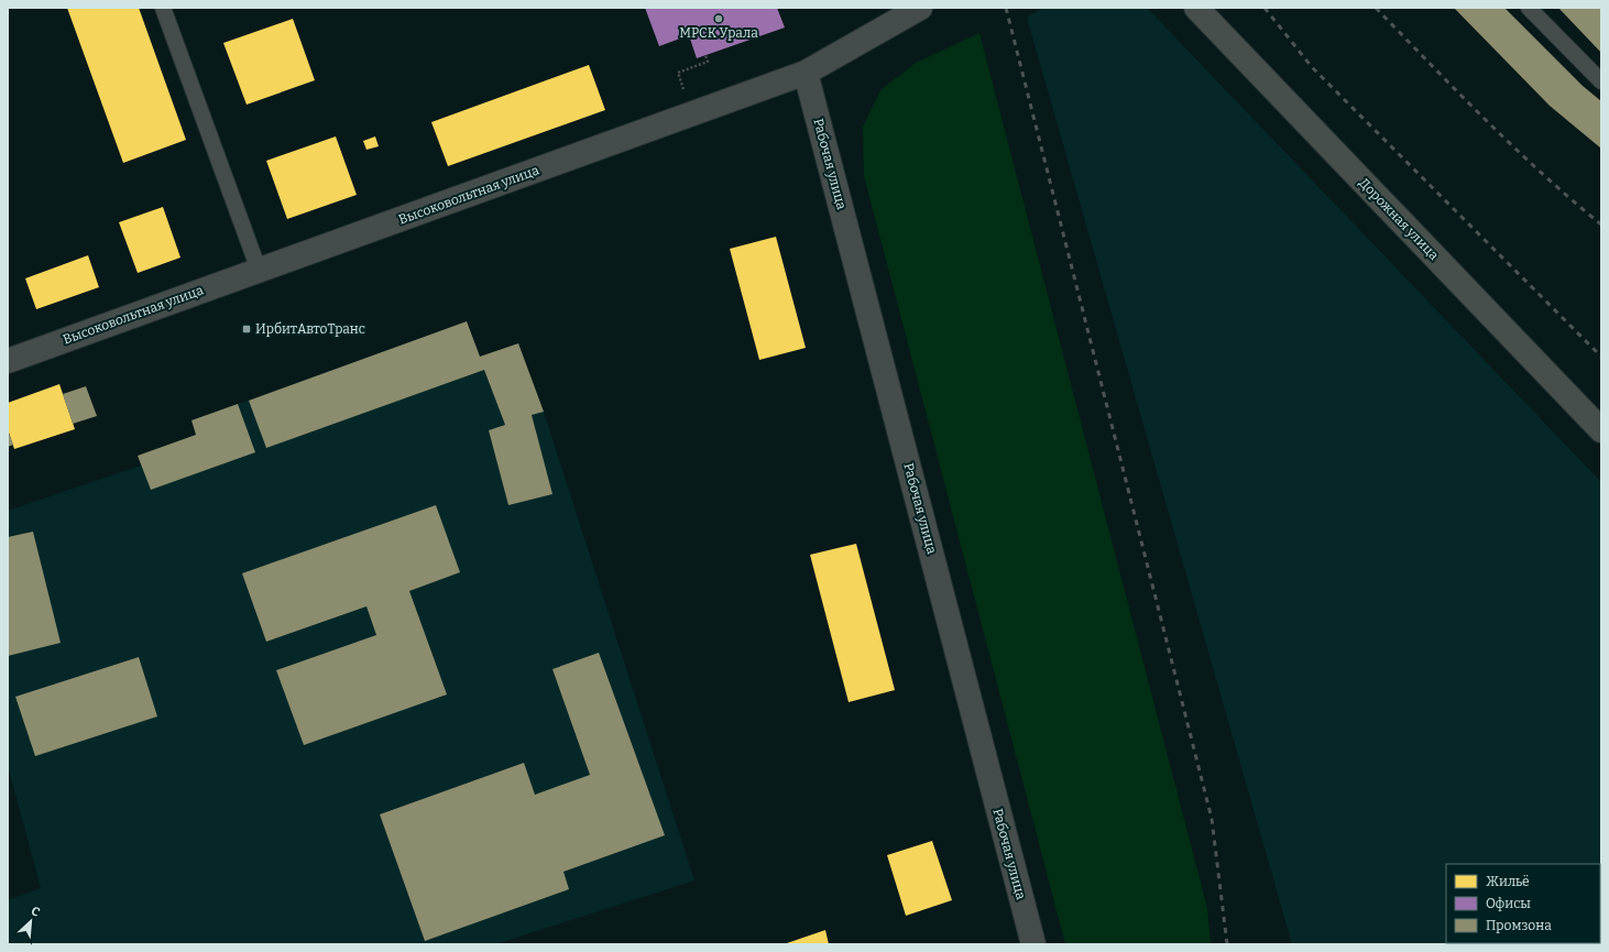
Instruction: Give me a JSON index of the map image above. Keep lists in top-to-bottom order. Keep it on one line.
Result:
{"streets":{"street":["Рабочая улица","Высоковольтная улица","Дорожная улица"]},"crossings":[["Рабочая улица","Высоковольтная улица"]],"places":{"other":["МРСК Урала"],"transit":["ИрбитАвтоТранс"]},"legend":["Жильё","Офисы","Промзона"],"north":"top right"}
